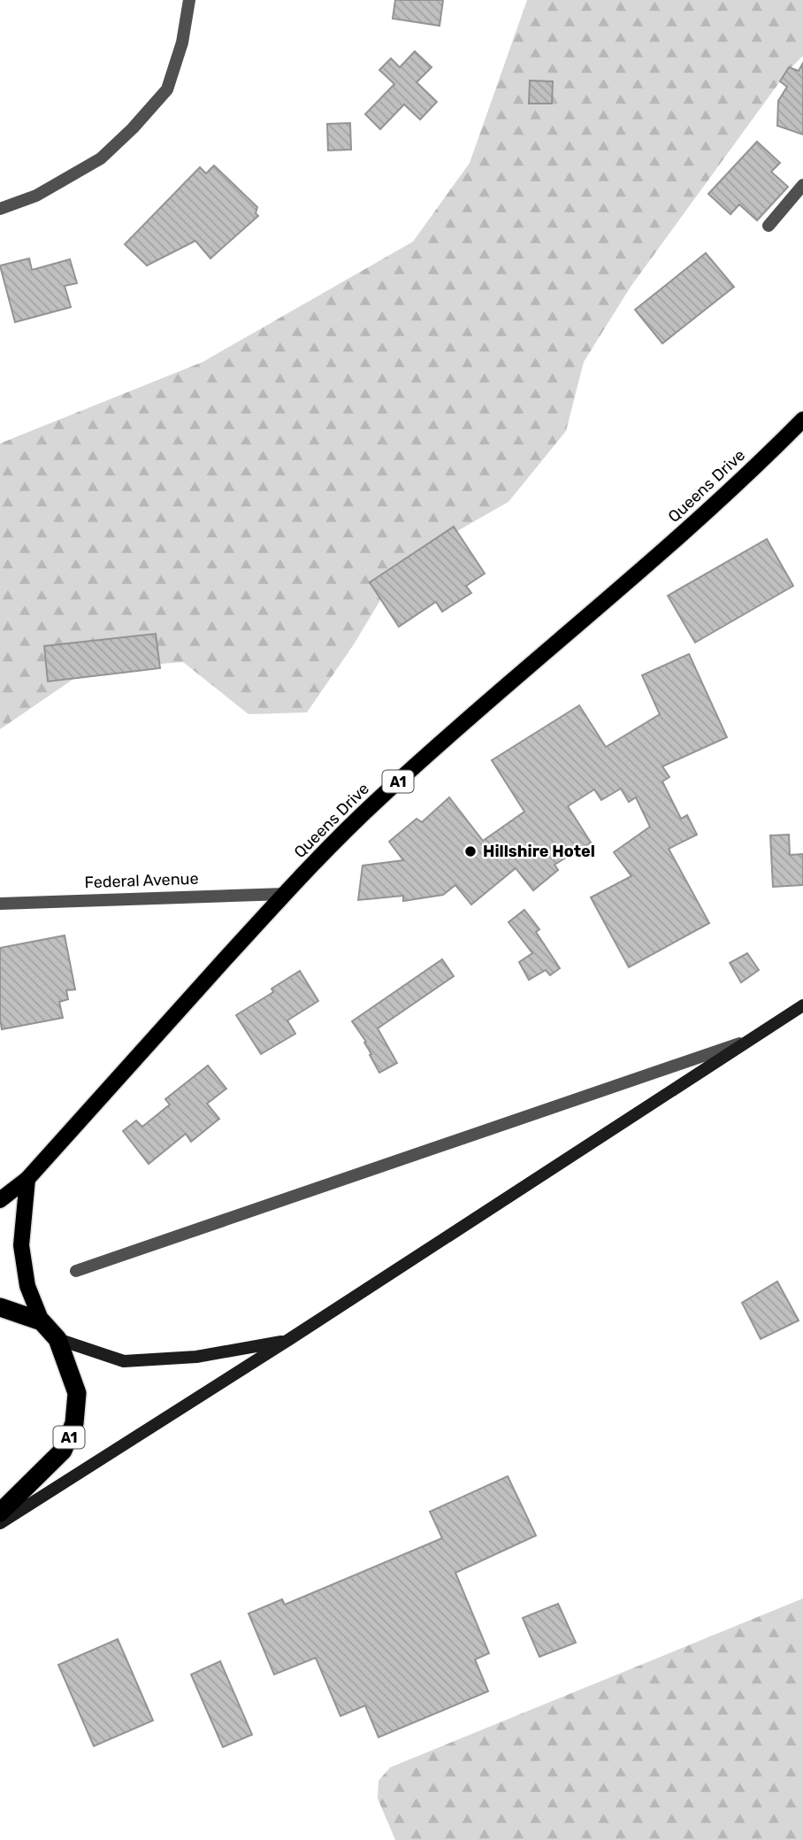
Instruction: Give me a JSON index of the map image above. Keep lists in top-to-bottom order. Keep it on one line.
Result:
{"streets":{"highway":["A1"],"main road":["Queens Drive"],"street":["Federal Avenue"]},"crossings":[["Queens Drive","A1"],["Queens Drive","Federal Avenue"]],"places":["Hillshire Hotel"]}
